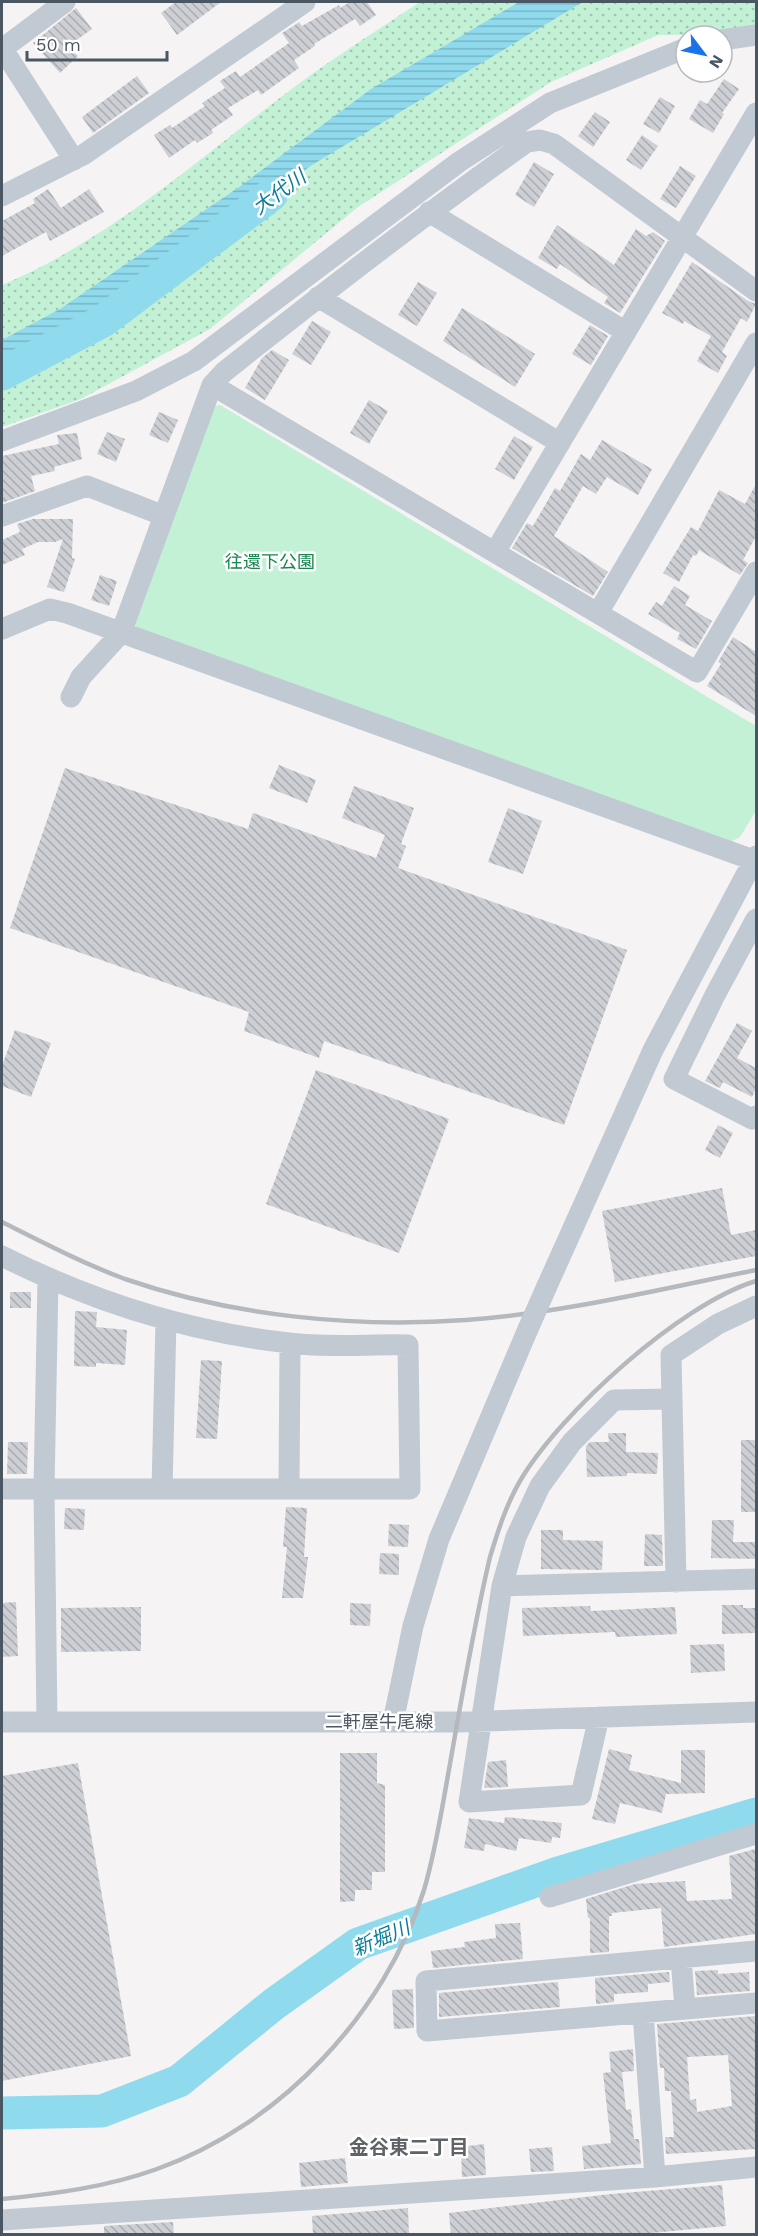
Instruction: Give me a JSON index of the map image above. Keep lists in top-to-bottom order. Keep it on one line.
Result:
{"streets":{"street":["二軒屋牛尾線"]},"districts":["金谷東二丁目"],"water":["大代川","新堀川"],"parks":["往還下公園"],"scale_bar":"50 m","north":"bottom right"}
